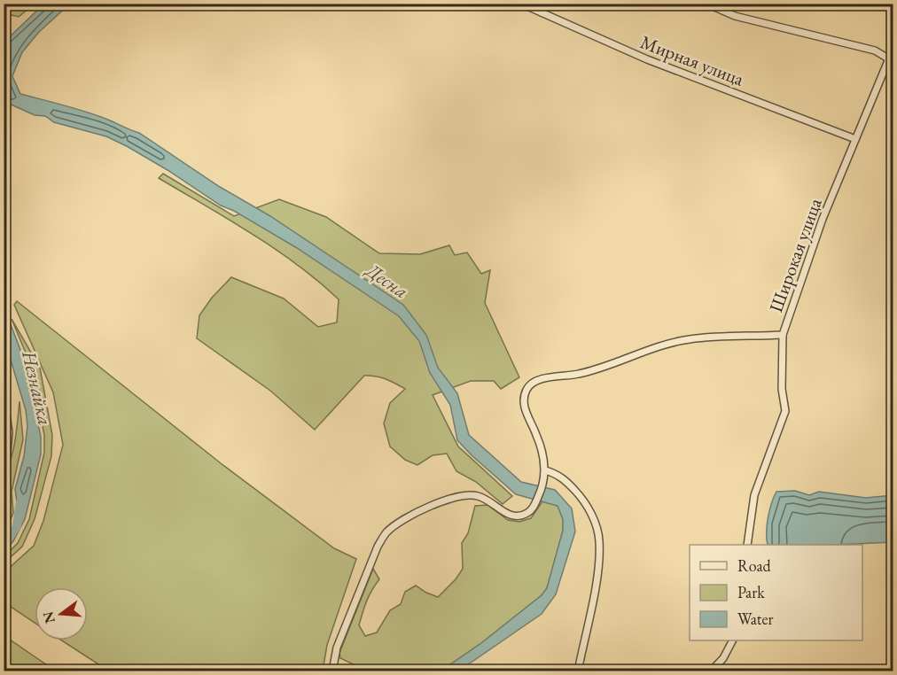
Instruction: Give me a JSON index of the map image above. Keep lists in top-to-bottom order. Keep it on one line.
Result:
{"streets":{"street":["Мирная улица","Широкая улица"]},"crossings":[["Мирная улица","Широкая улица"]],"water":["Десна","Незнайка"],"legend":["Road","Park","Water"],"north":"left"}
